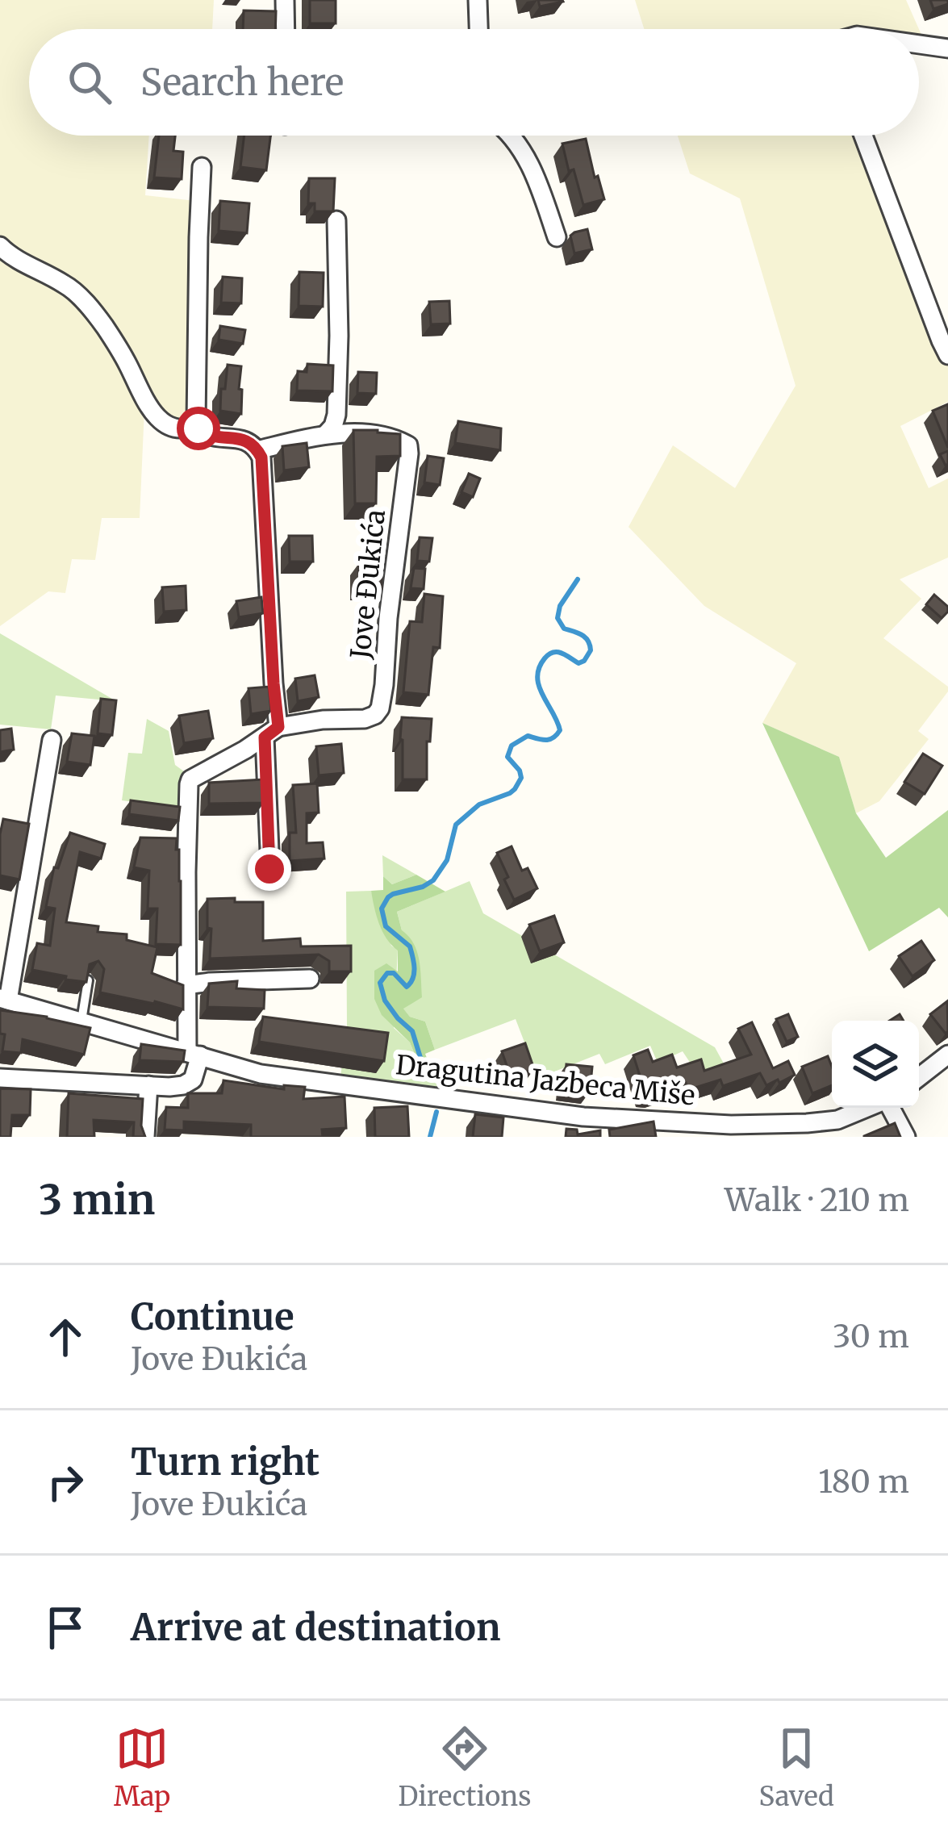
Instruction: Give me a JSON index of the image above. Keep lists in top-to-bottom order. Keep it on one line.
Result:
{"streets":{"street":["Jove Đukića","Dragutina Jazbeca Miše"]},"crossings":[["Jove Đukića","Dragutina Jazbeca Miše"]],"page":{"search":"Search here","heading":["3 min","Walk · 210 m"],"list":[["Continue","Jove Đukića","30 m"],["Turn right","Jove Đukića","180 m"],"Arrive at destination"],"nav":["Map","Directions","Saved"]}}
